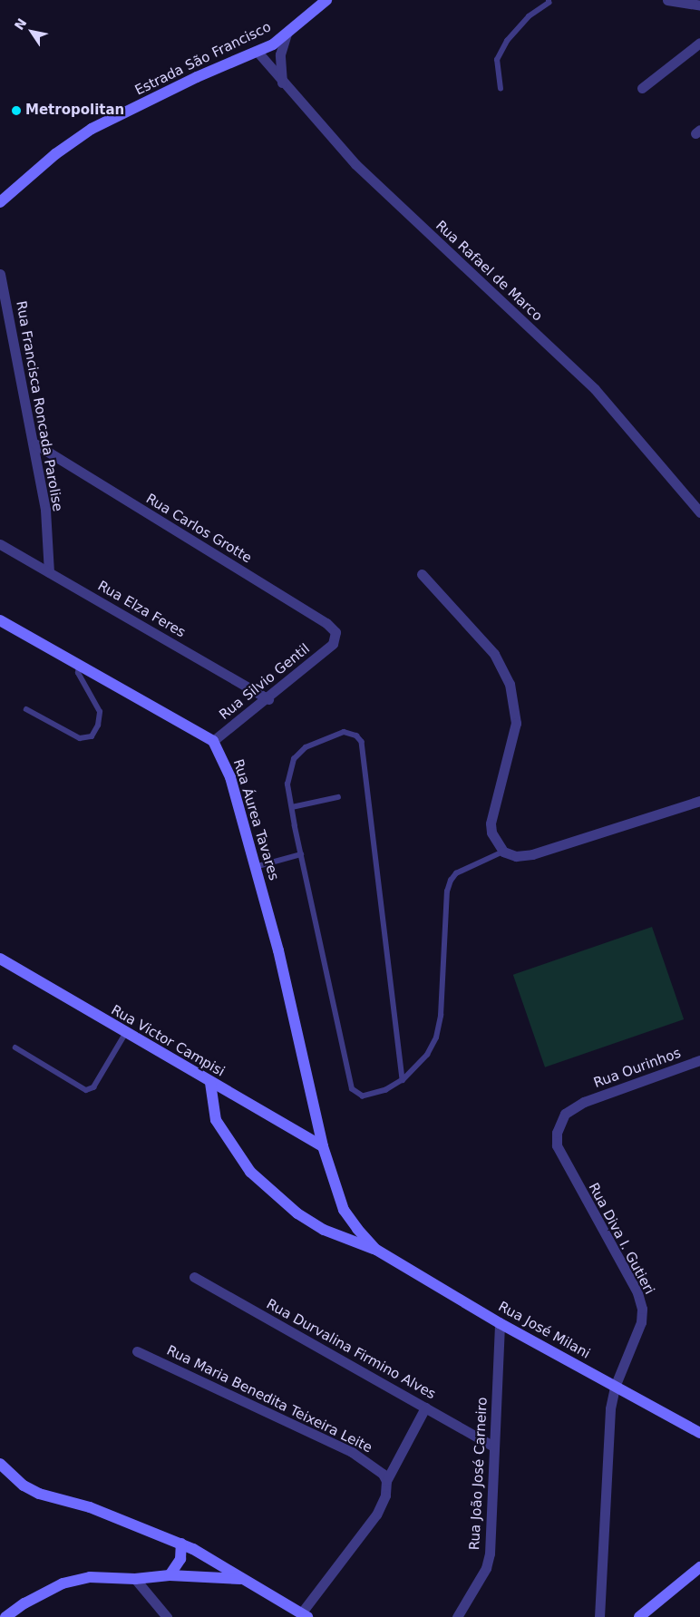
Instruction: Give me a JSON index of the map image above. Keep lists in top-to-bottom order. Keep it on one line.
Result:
{"streets":{"street":["Estrada São Francisco","Rua Rafael de Marco","Rua Francisca Roncada Parolise","Rua Carlos Grotte","Rua Elza Feres","Rua Silvio Gentil","Rua Áurea Tavares","Rua Victor Campisi","Rua Ourinhos","Rua Diva I. Gutieri","Rua José Milani","Rua Durvalina Firmino Alves","Rua Maria Benedita Teixeira Leite","Rua João José Carneiro"]},"crossings":[["Estrada São Francisco","Rua Rafael de Marco"],["Rua Francisca Roncada Parolise","Rua Carlos Grotte"],["Rua Francisca Roncada Parolise","Rua Elza Feres"],["Rua Carlos Grotte","Rua Silvio Gentil"],["Rua Elza Feres","Rua Silvio Gentil"],["Rua Silvio Gentil","Rua Áurea Tavares"],["Rua Áurea Tavares","Rua Victor Campisi"],["Rua Áurea Tavares","Rua José Milani"],["Rua Victor Campisi","Rua José Milani"],["Rua Ourinhos","Rua Diva I. Gutieri"],["Rua Diva I. Gutieri","Rua José Milani"],["Rua José Milani","Rua João José Carneiro"],["Rua Durvalina Firmino Alves","Rua João José Carneiro"]],"places":["Metropolitan"],"north":"top left"}
